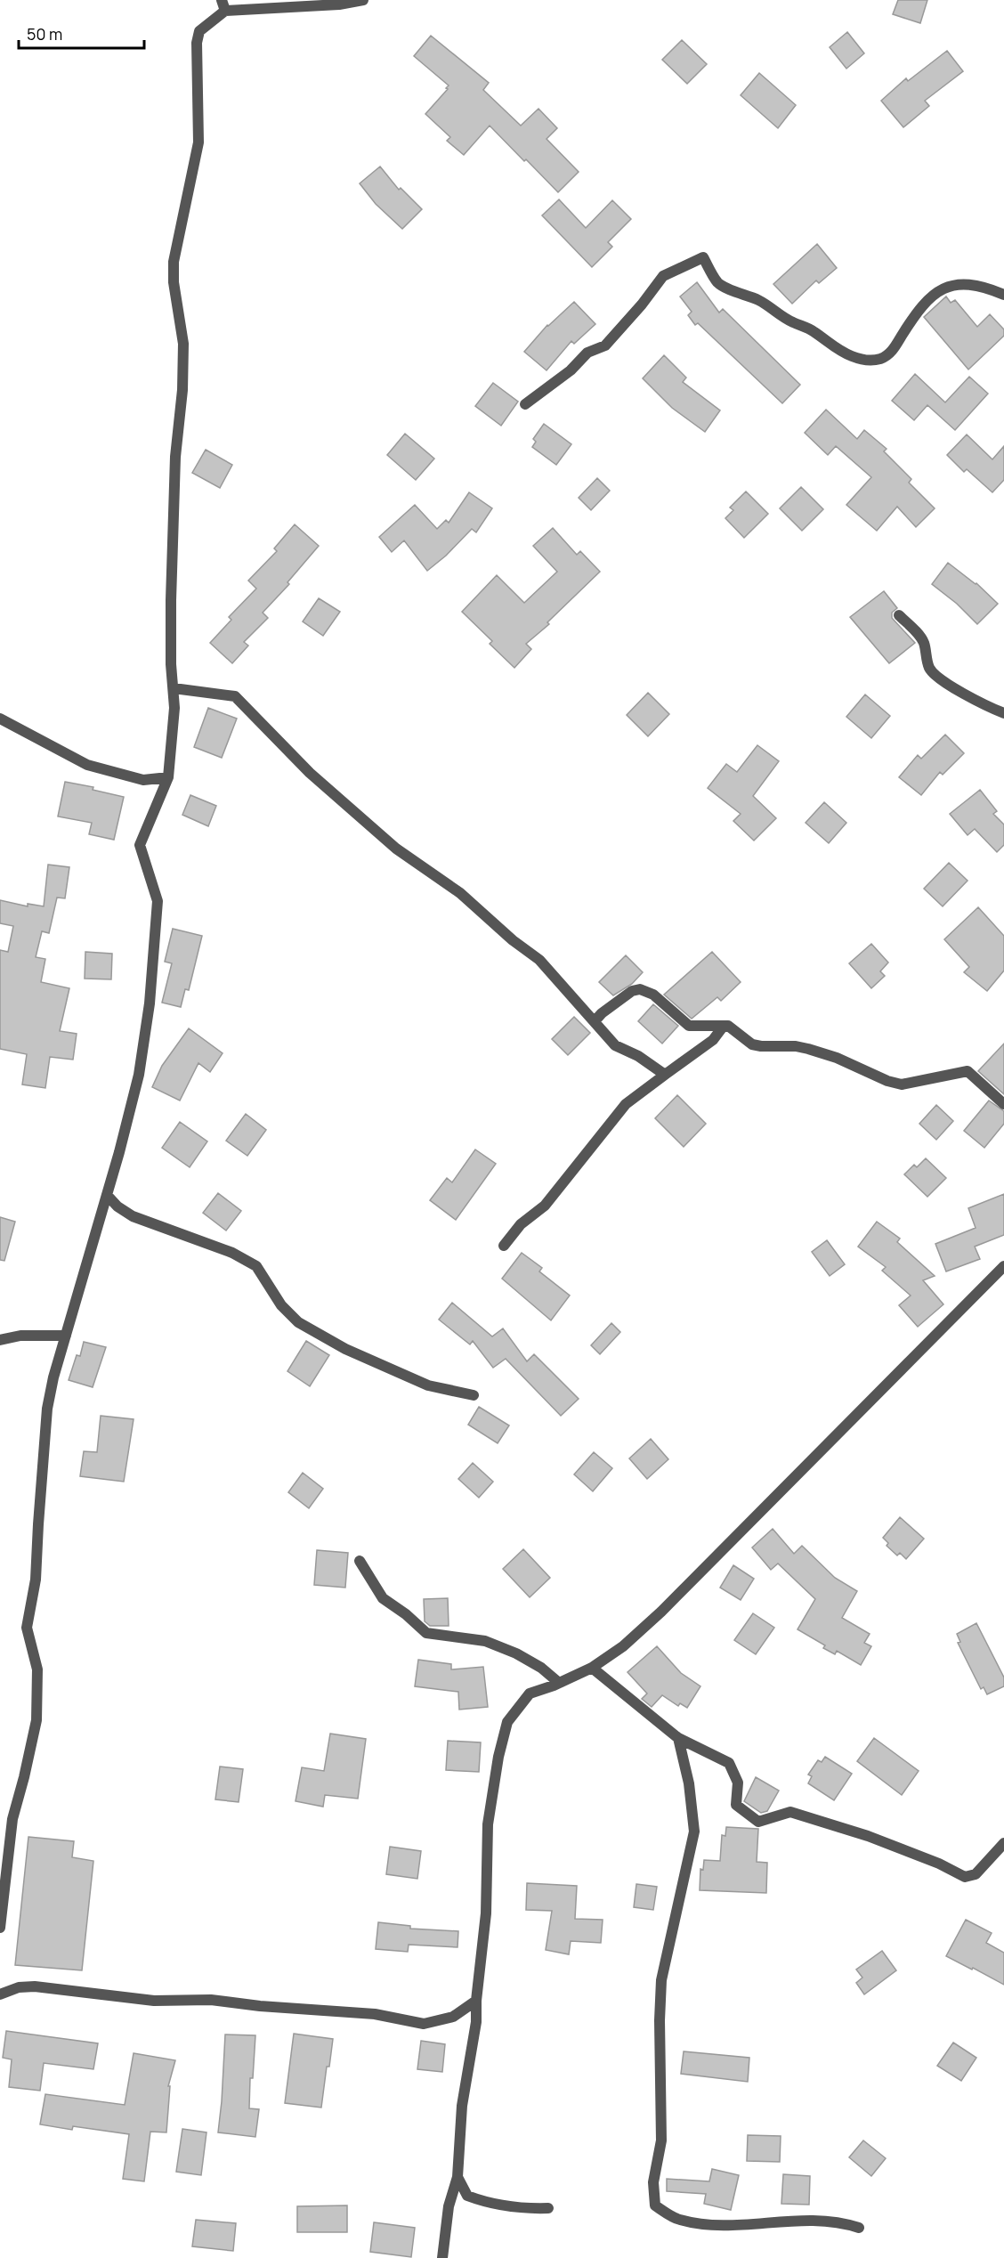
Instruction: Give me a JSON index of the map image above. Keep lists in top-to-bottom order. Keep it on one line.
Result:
{"scale_bar":"50 m"}
